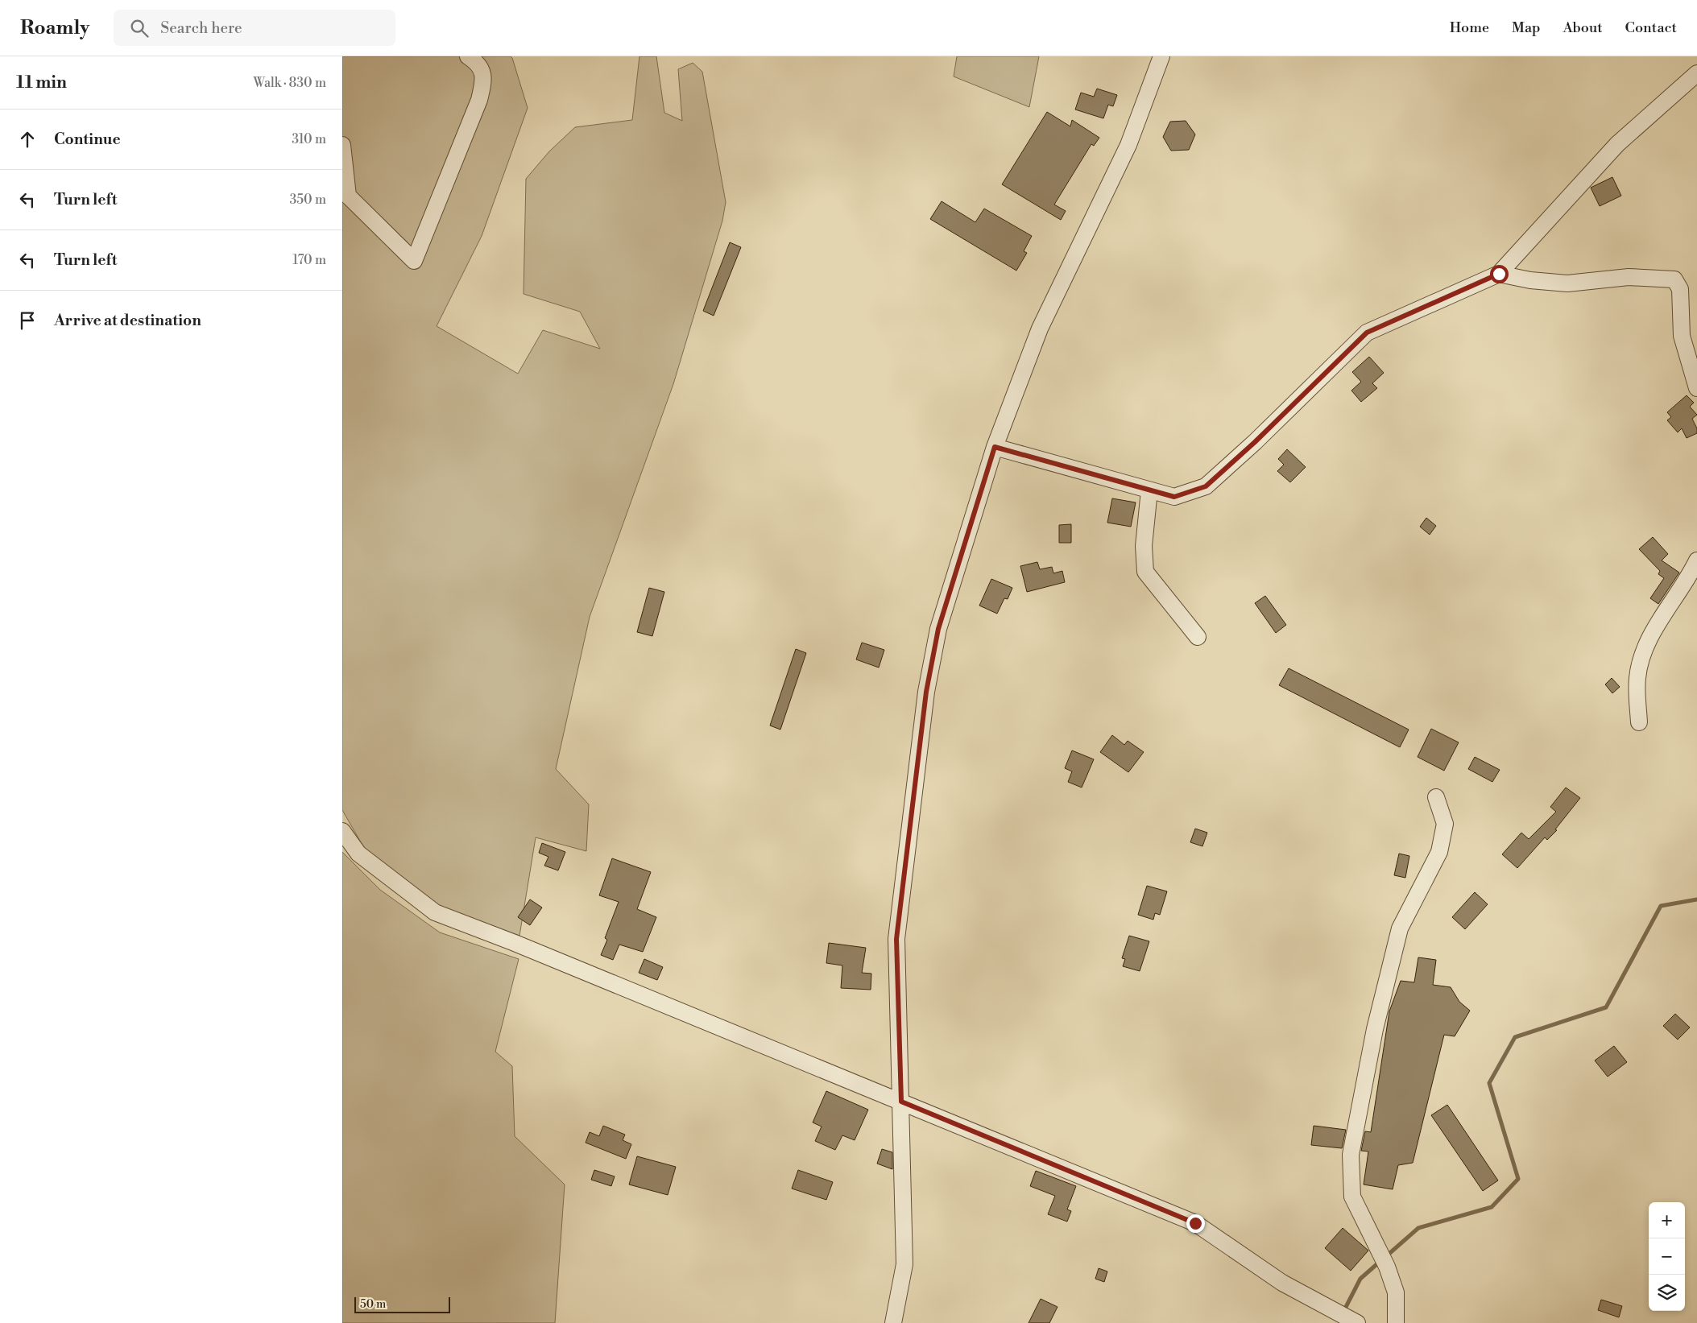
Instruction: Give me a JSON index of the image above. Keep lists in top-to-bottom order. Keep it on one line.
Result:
{"scale_bar":"50 m","page":{"header":"Roamly","search":"Search here","nav":["Home","Map","About","Contact"],"heading":["11 min","Walk · 830 m"],"list":[["Continue","310 m"],["Turn left","350 m"],["Turn left","170 m"],"Arrive at destination"],"map_buttons":["+","−"],"scale":"50 m"}}
